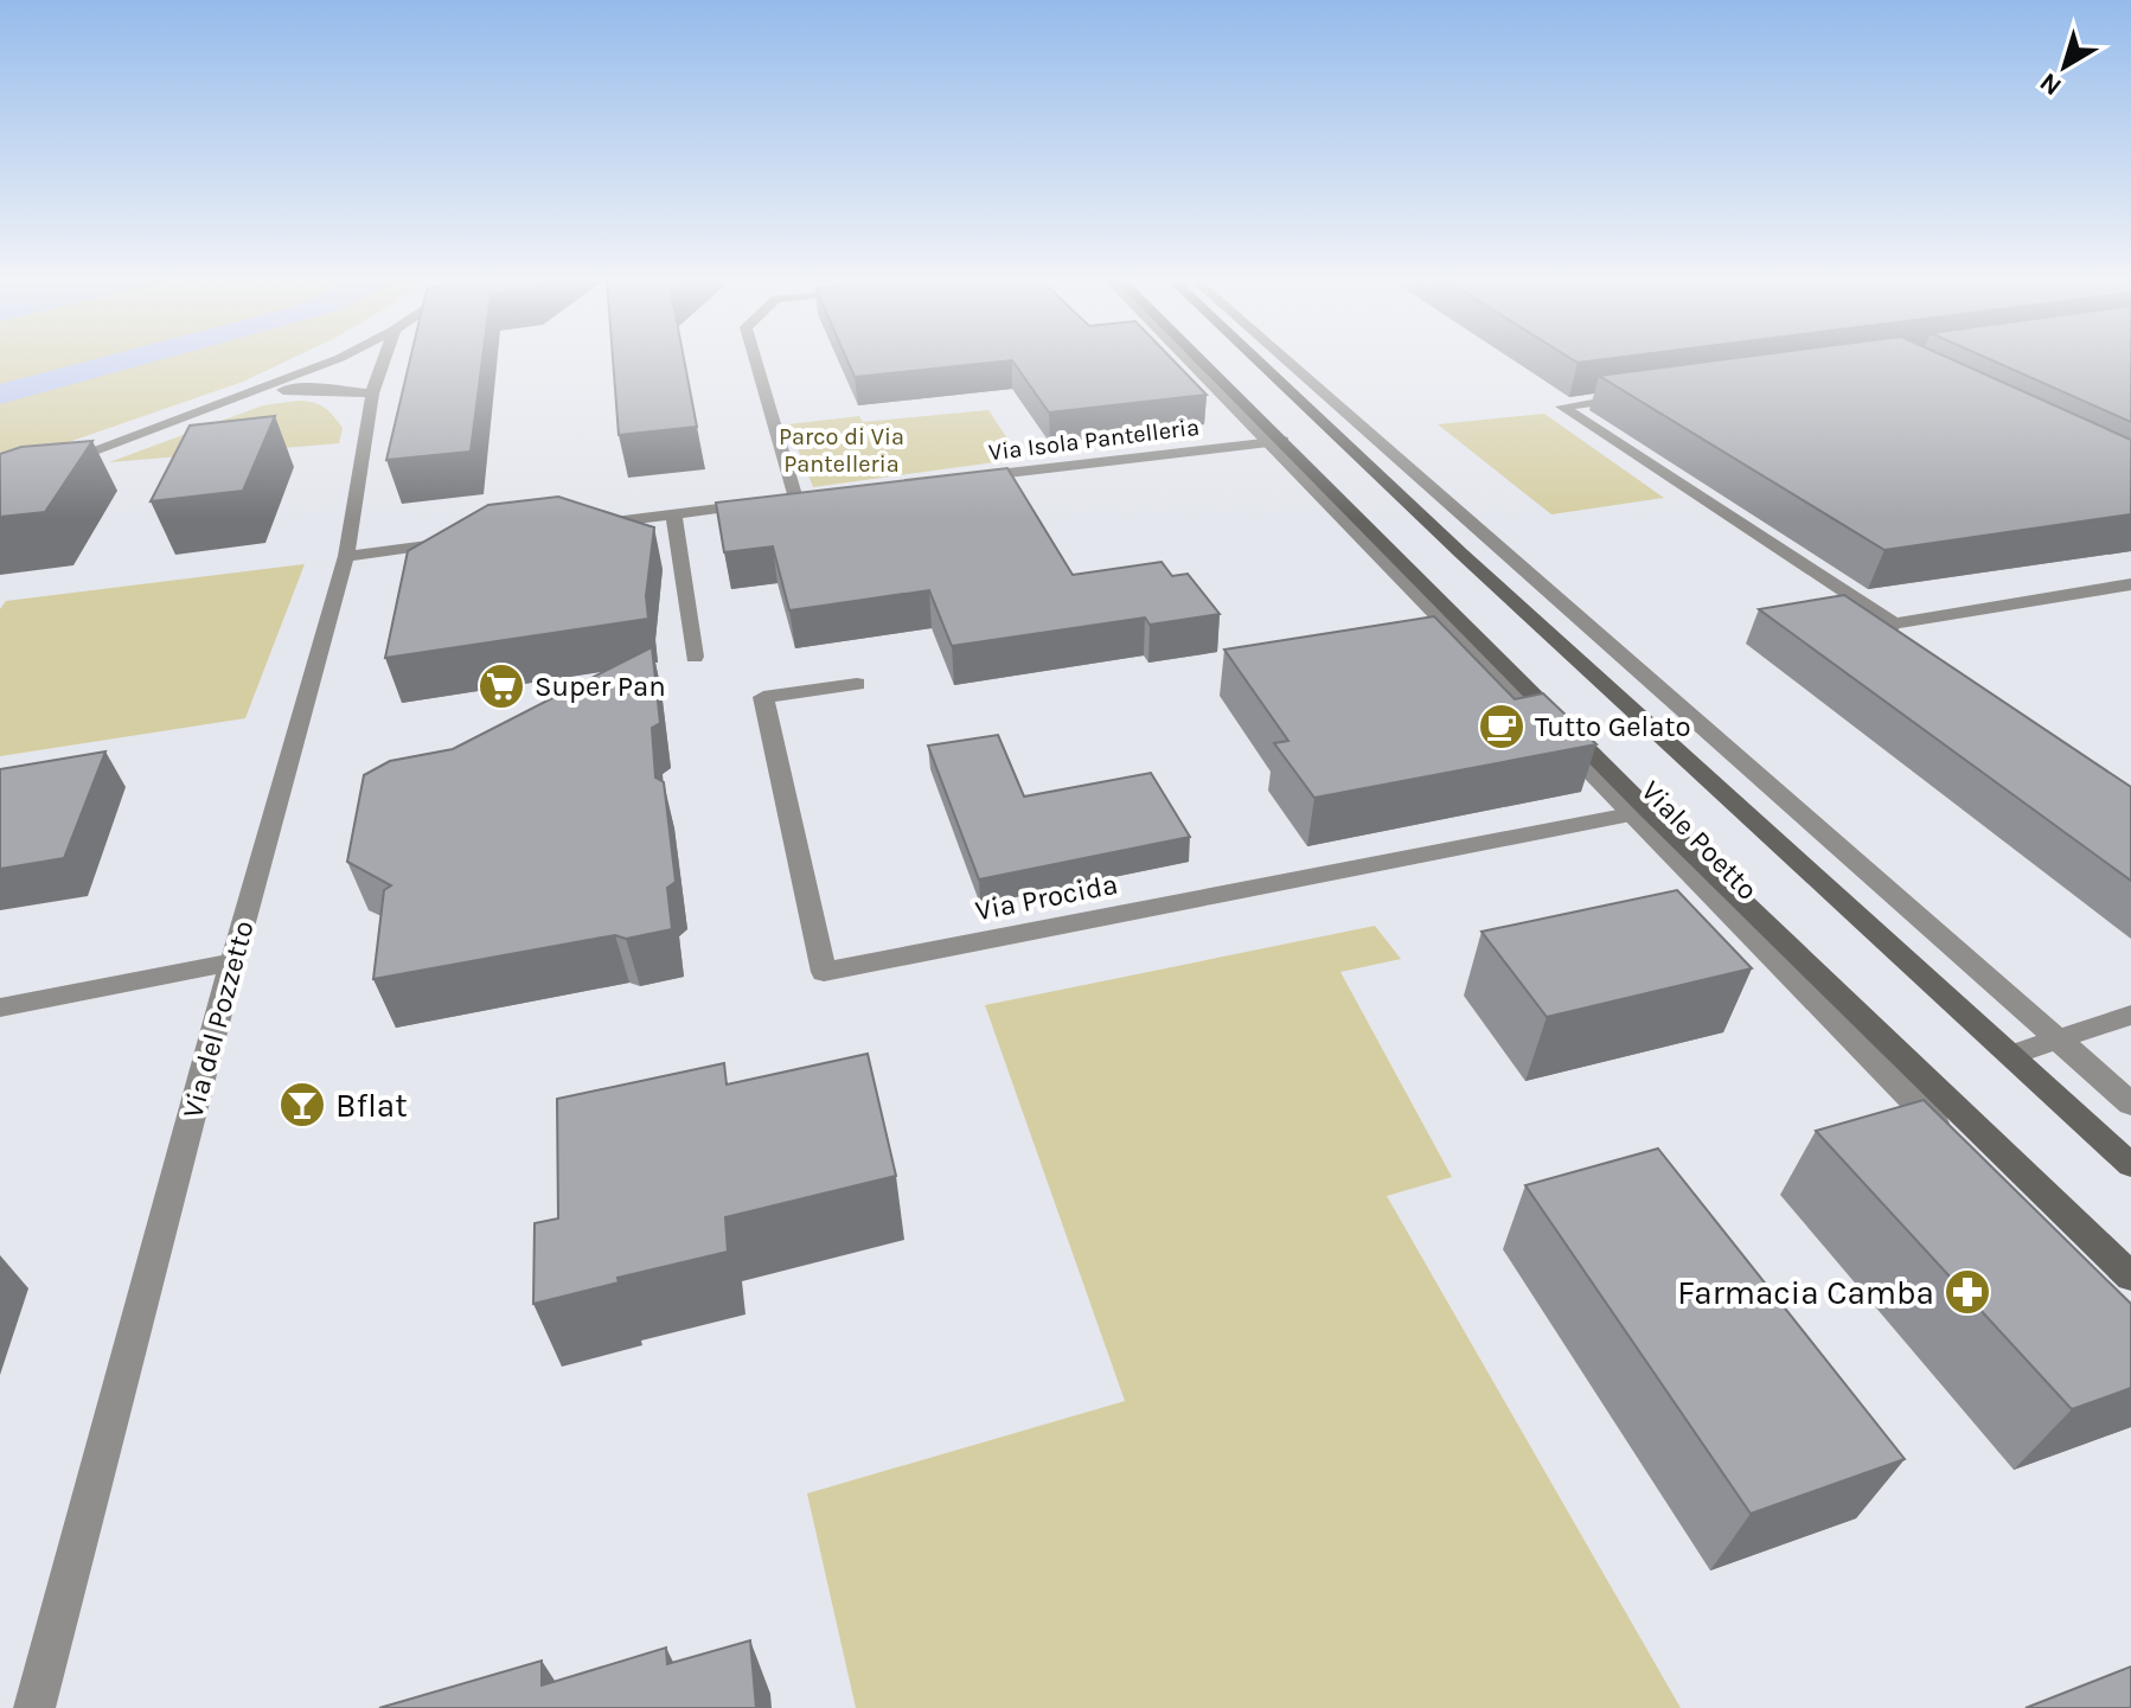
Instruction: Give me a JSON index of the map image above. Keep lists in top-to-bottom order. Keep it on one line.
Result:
{"streets":{"main road":["Viale Poetto"],"street":["Via Isola Pantelleria","Via Procida","Via del Pozzetto"]},"crossings":[["Via Isola Pantelleria","Viale Poetto"],["Viale Poetto","Via Procida"]],"parks":["Parco di Via Pantelleria"],"places":{"supermarket":["Super Pan"],"cafe":["Tutto Gelato"],"bar":["Bflat"],"pharmacy":["Farmacia Camba"]},"north":"bottom left"}
